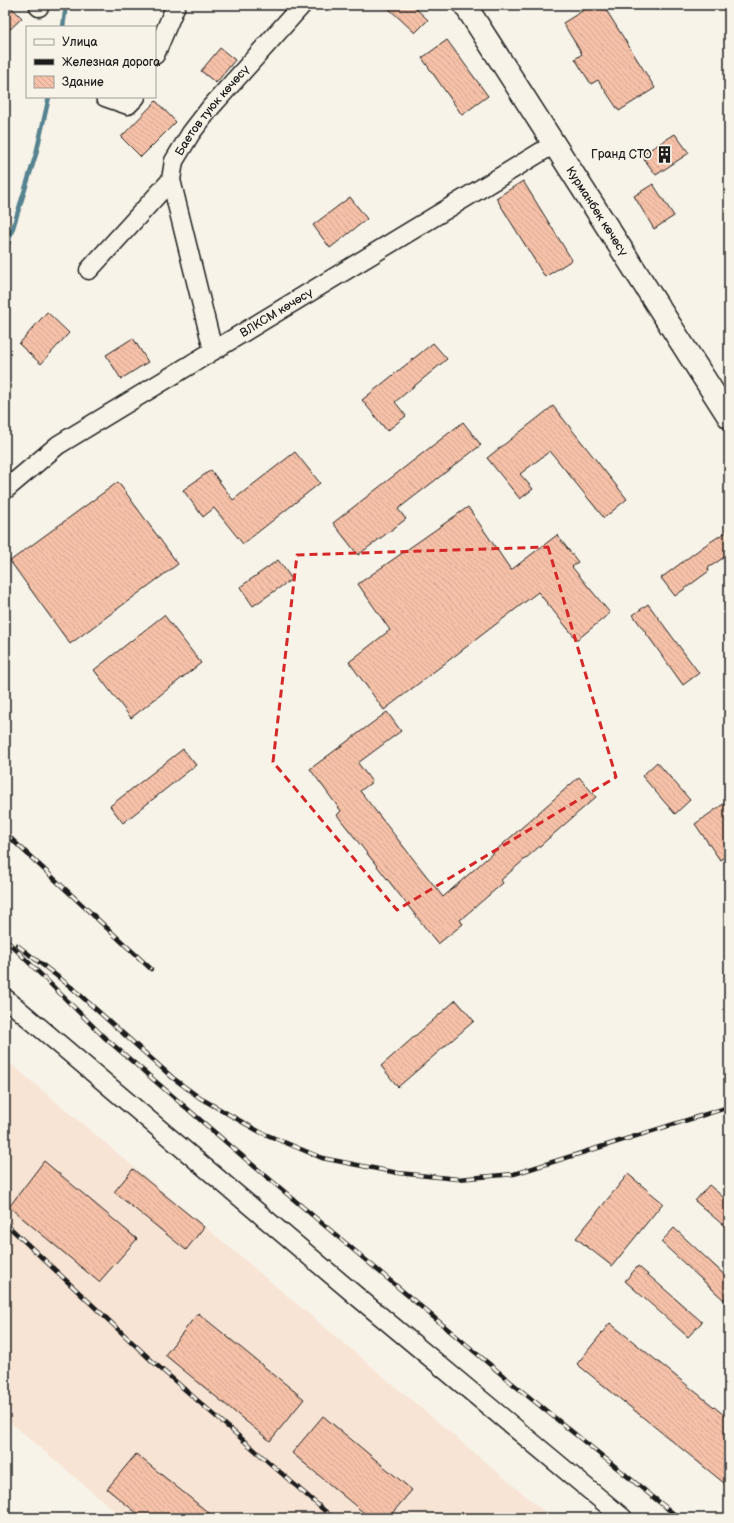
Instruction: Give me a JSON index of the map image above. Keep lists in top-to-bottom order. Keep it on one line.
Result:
{"streets":{"main road":["Курманбек көчөсү"],"street":["Баетов туюк көчөсү","ВЛКСМ көчөсү"]},"crossings":[["Баетов туюк көчөсү","ВЛКСМ көчөсү"],["Курманбек көчөсү","ВЛКСМ көчөсү"]],"places":{"building":["Гранд СТО"]},"legend":["Улица","Железная дорога","Здание"]}
